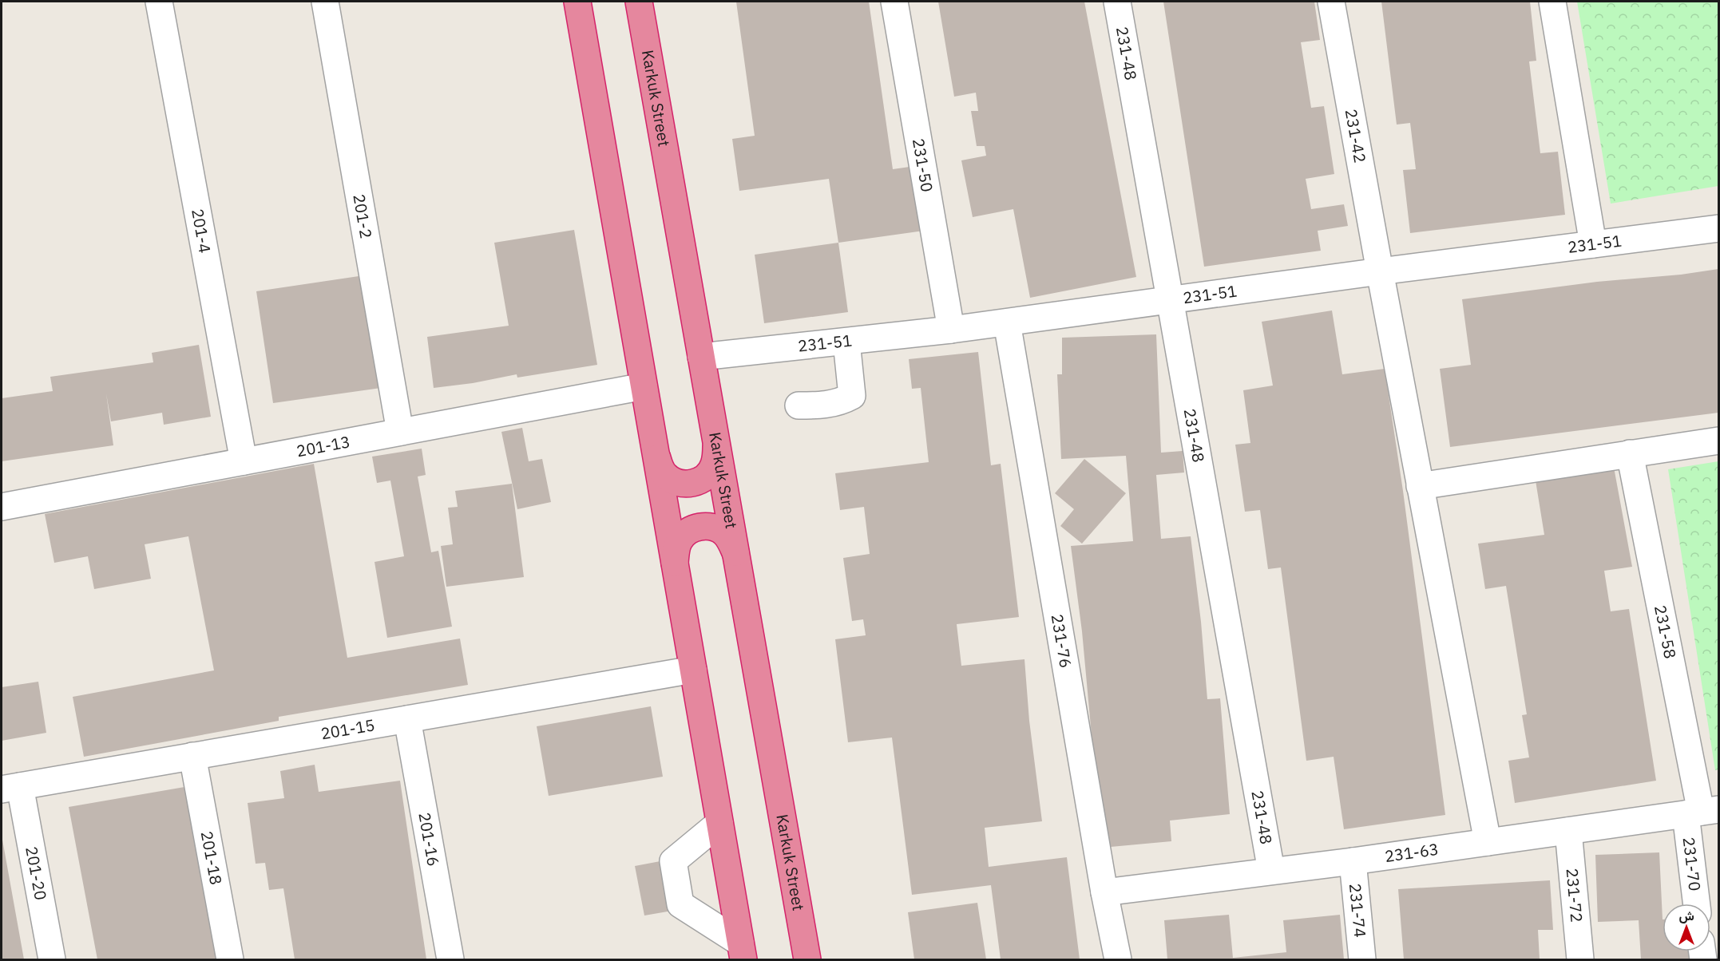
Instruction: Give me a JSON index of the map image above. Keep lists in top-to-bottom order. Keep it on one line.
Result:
{"streets":{"highway":["Karkuk Street"],"street":["231-48","231-42","231-50","201-2","201-4","231-51","201-13","231-58","231-76","201-15","201-16","231-63","201-18","231-70","201-20","231-72","231-74"]},"crossings":[["231-48","231-51"],["231-48","231-63"],["Karkuk Street","231-51"],["231-42","231-51"],["231-42","231-63"],["231-50","231-51"],["201-2","201-13"],["201-4","201-13"],["231-51","231-76"],["231-58","231-63"],["231-58","231-70"],["231-76","231-63"],["201-15","201-16"],["201-15","201-18"],["201-15","201-20"],["231-63","231-70"],["231-63","231-72"],["231-63","231-74"]],"north":"top"}
